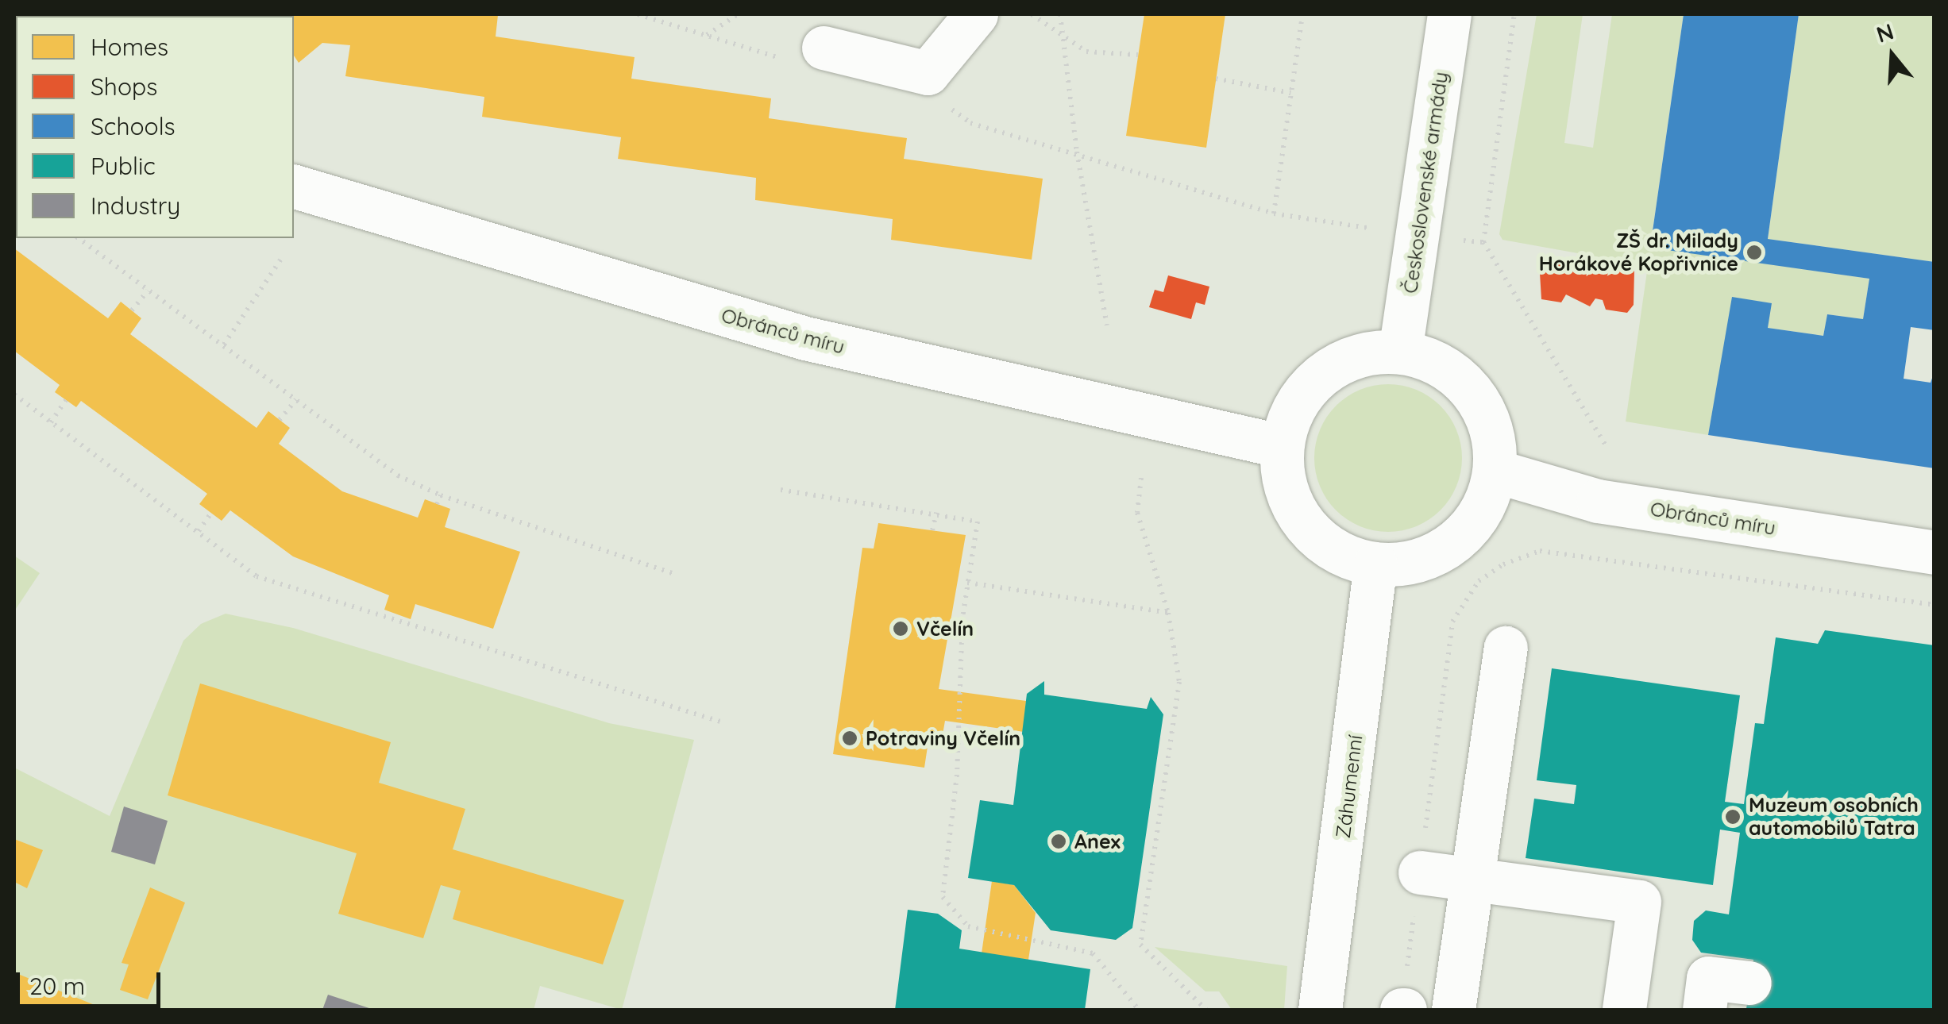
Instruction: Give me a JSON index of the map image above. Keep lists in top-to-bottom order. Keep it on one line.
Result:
{"streets":{"main road":["Československé armády","Obránců míru","Záhumenní"]},"crossings":[["Československé armády","Obránců míru"],["Československé armády","Záhumenní"],["Obránců míru","Záhumenní"]],"places":["ZŠ dr. Milady Horákové Kopřivnice","Včelín","Potraviny Včelín","Muzeum osobních automobilů Tatra","Anex"],"legend":["Homes","Shops","Schools","Public","Industry"],"scale_bar":"20 m","north":"top"}
